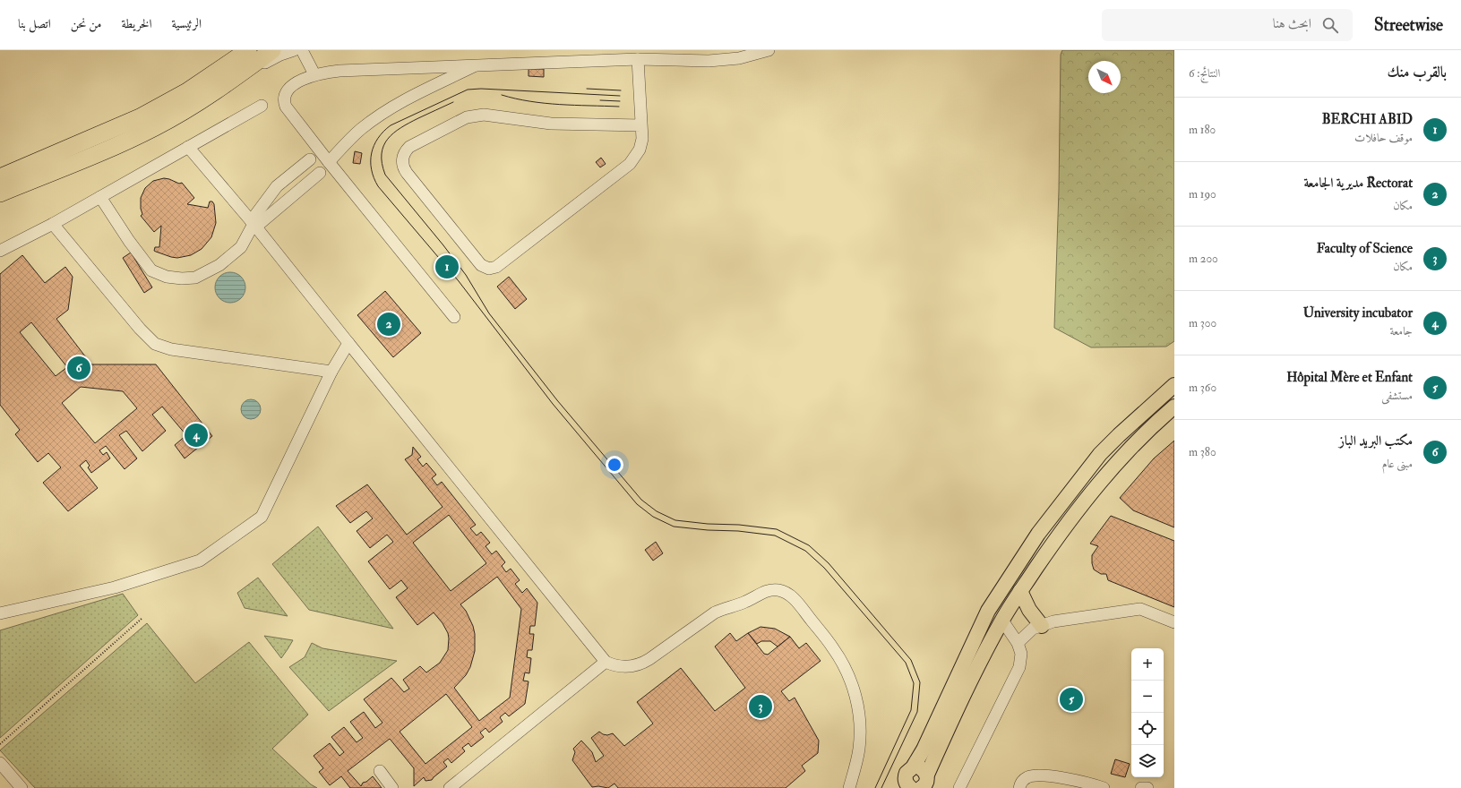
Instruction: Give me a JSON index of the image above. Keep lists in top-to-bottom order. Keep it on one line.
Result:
{"north":"bottom right","page":{"header":"Streetwise","search":"ابحث هنا","nav":["الرئيسية","الخريطة","من نحن","اتصل بنا"],"heading":["بالقرب منك","النتائج: 6"],"list":[{"mark":"1","name":"BERCHI ABID","note":"موقف حافلات","value":"180 m"},{"mark":"2","name":"Rectorat مديرية الجامعة","note":"مكان","value":"190 m"},{"mark":"3","name":"Faculty of Science","note":"مكان","value":"200 m"},{"mark":"4","name":"University incubator","note":"جامعة","value":"300 m"},{"mark":"5","name":"Hôpital Mère et Enfant","note":"مستشفى","value":"360 m"},{"mark":"6","name":"مكتب البريد الباز","note":"مبنى عام","value":"380 m"}],"pins":["1","2","6","4","5","3"],"map_buttons":["+","−"]}}
